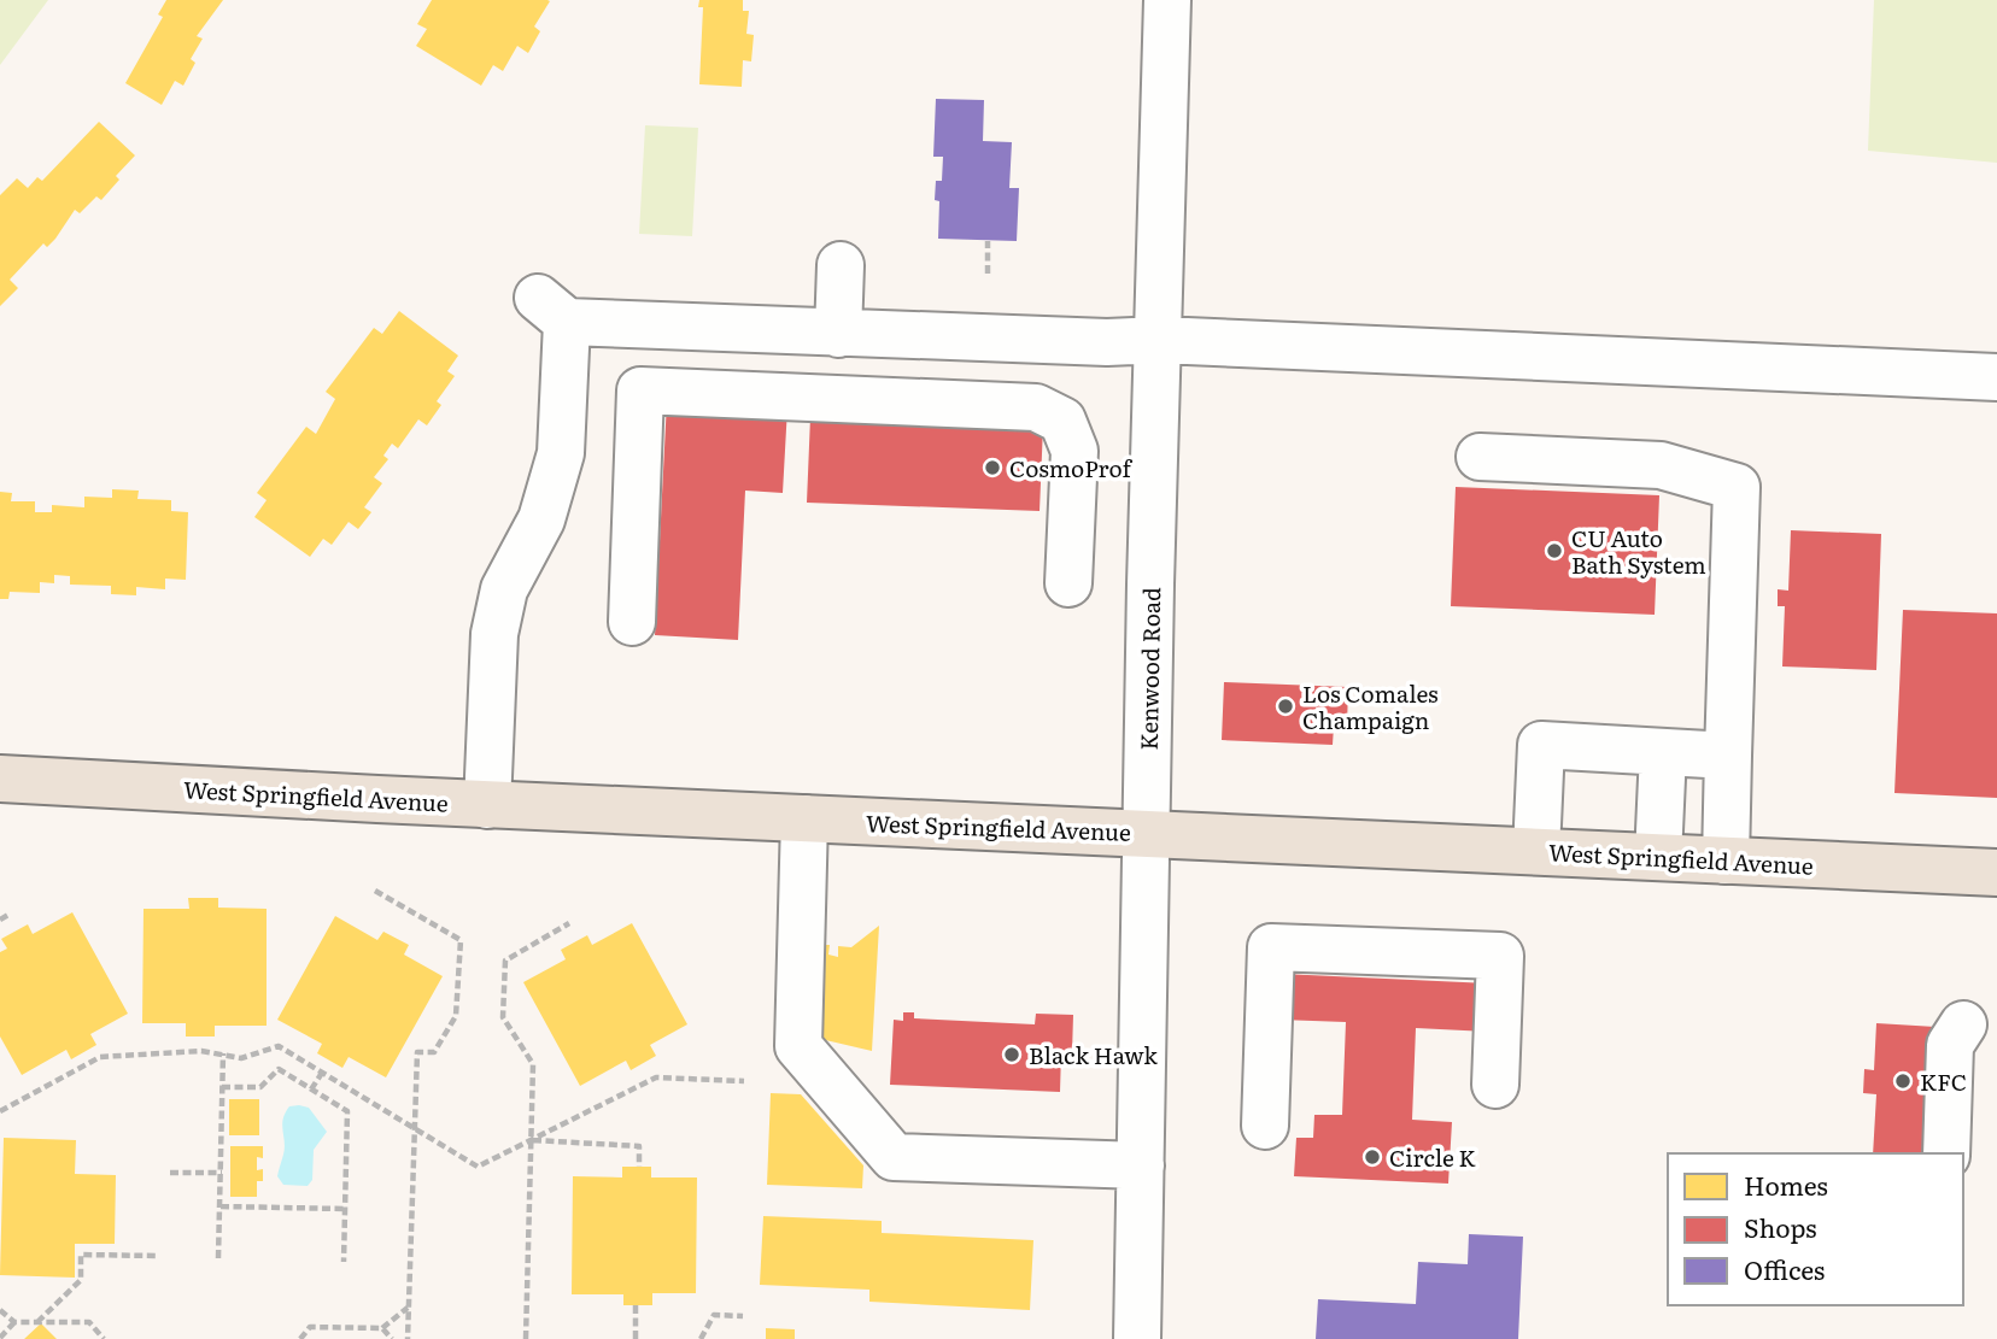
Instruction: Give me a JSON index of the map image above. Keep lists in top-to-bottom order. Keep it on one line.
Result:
{"streets":{"main road":["West Springfield Avenue"],"street":["Kenwood Road"]},"crossings":[["Kenwood Road","West Springfield Avenue"]],"places":["CosmoProf","CU Auto Bath System","Los Comales Champaign","Black Hawk","KFC","Circle K"],"legend":["Homes","Shops","Offices"]}
